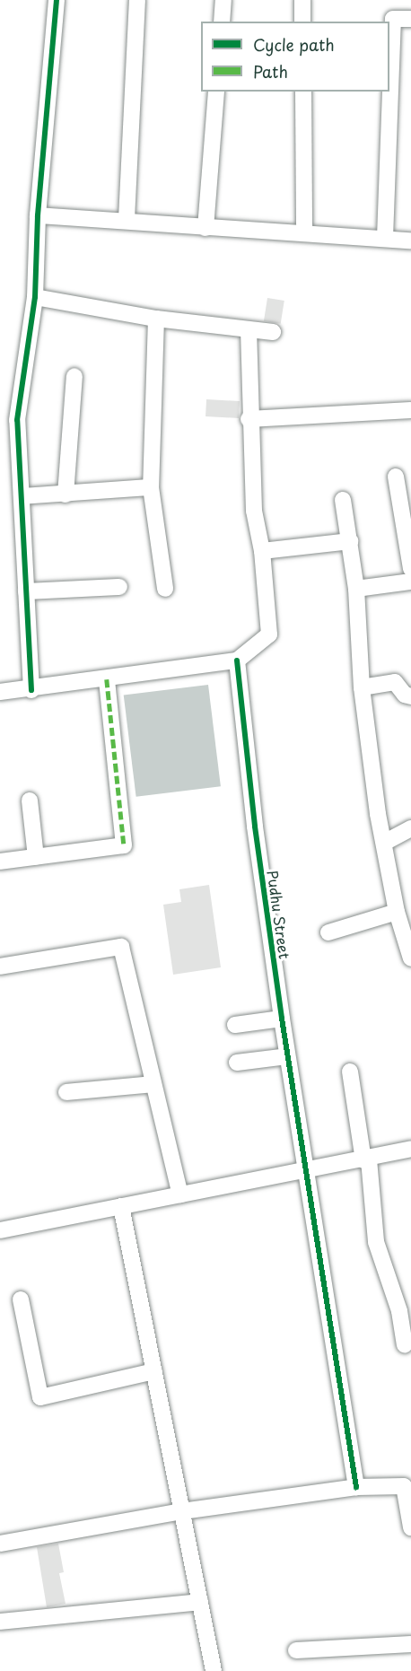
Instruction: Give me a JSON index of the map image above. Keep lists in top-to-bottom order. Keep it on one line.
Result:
{"streets":{"street":["Pudhu Street"]},"legend":["Cycle path","Path"]}
